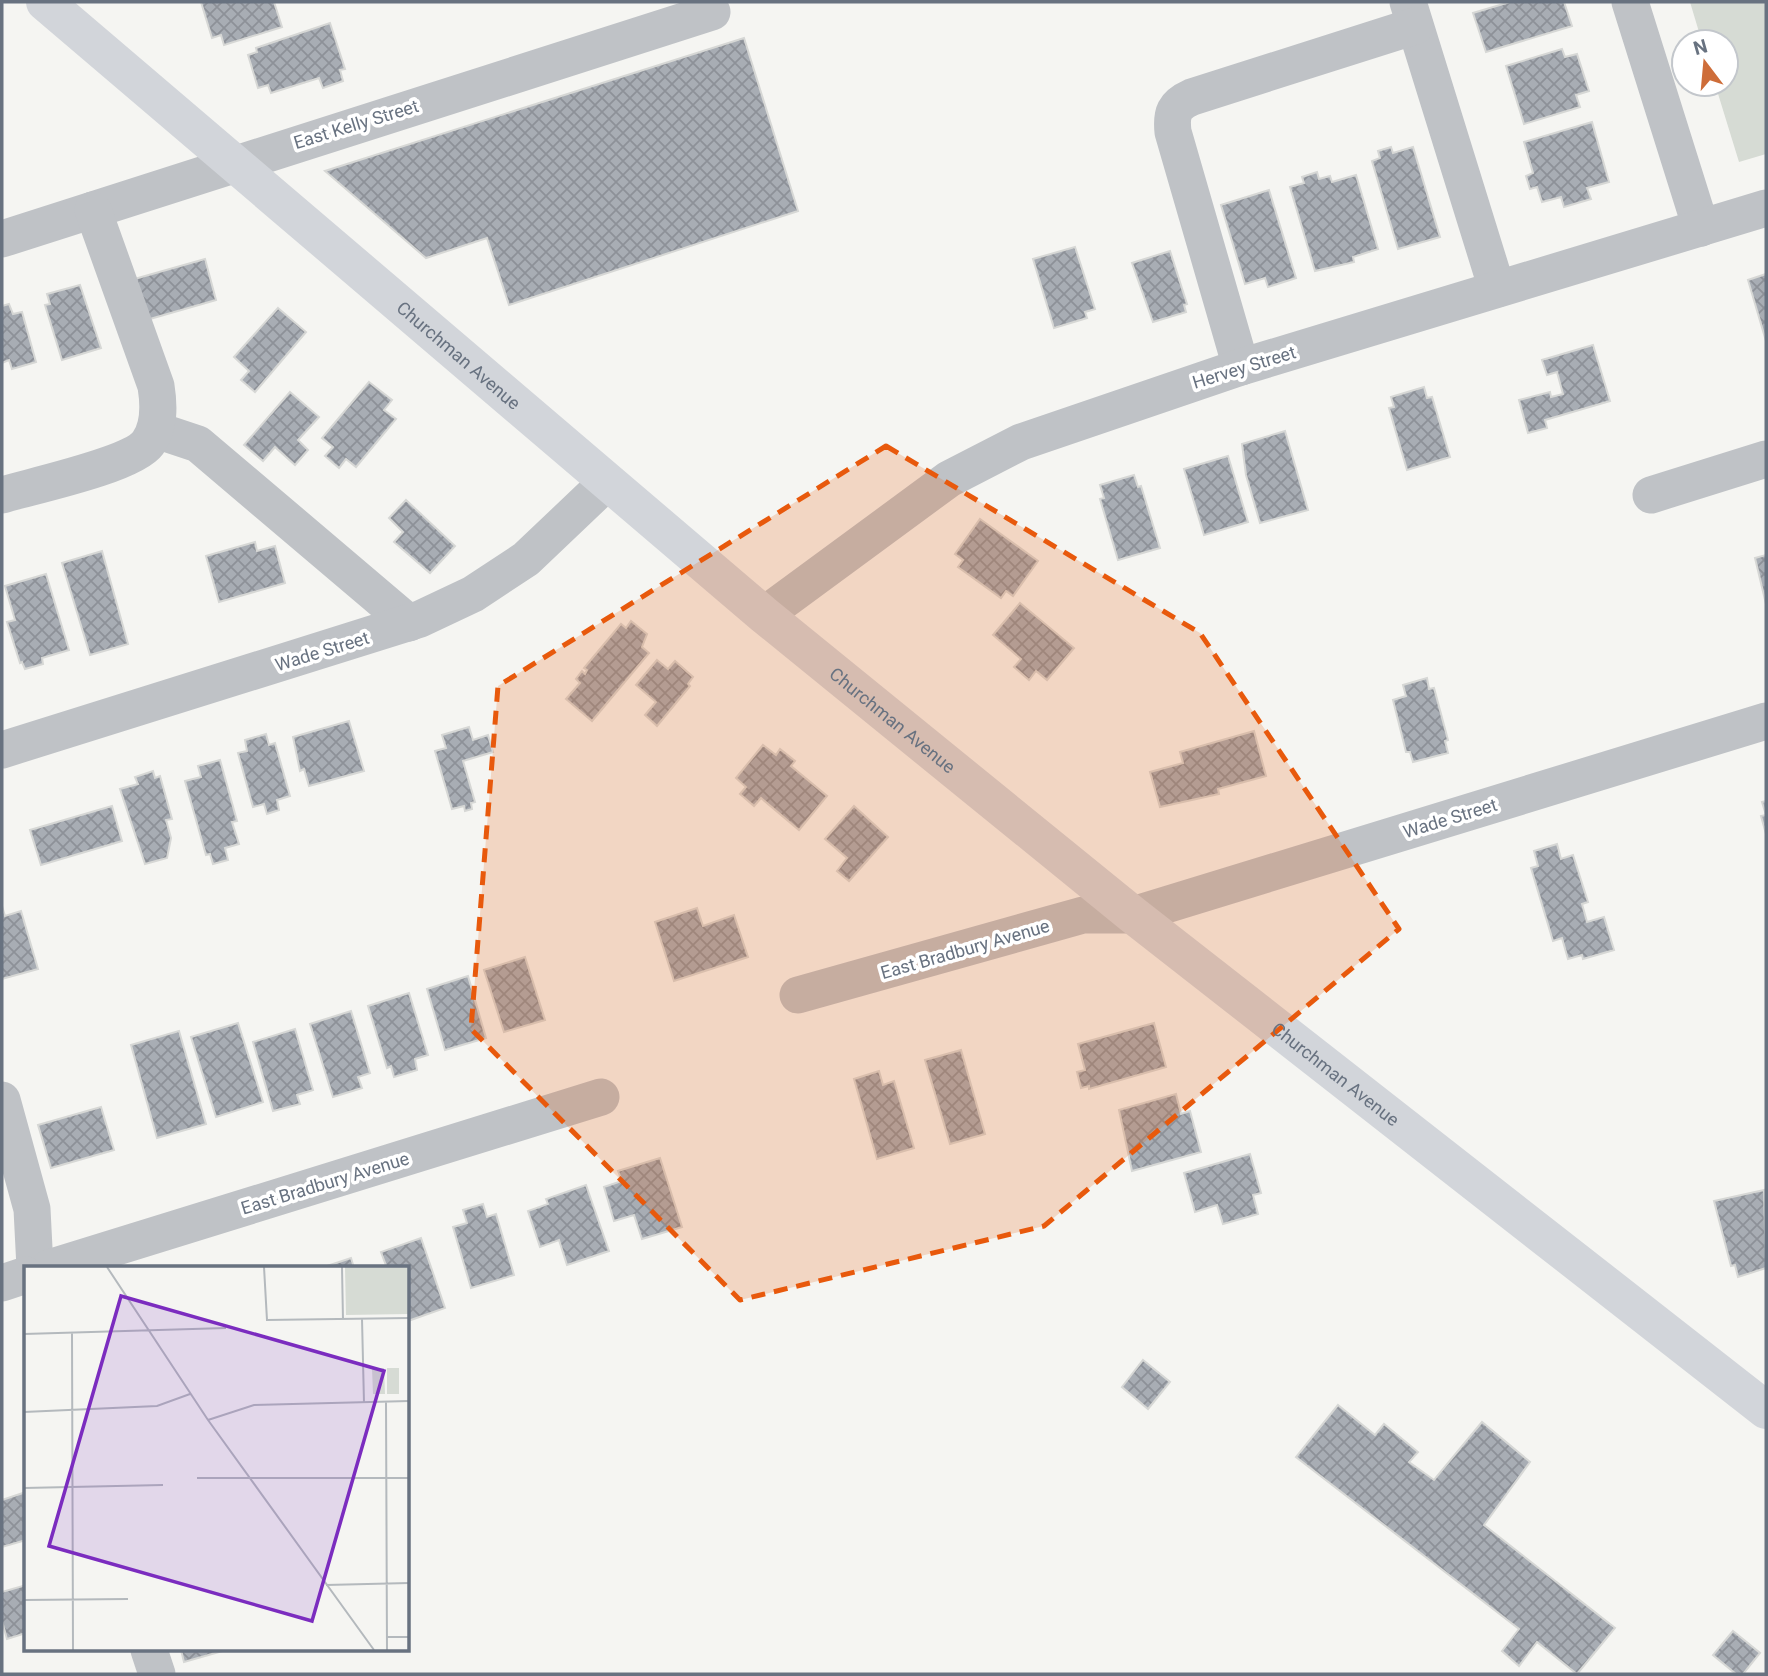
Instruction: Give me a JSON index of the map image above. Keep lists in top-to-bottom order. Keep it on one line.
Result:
{"streets":{"main road":["Churchman Avenue"],"street":["East Kelly Street","Hervey Street","Wade Street","East Bradbury Avenue"]},"crossings":[["East Kelly Street","Churchman Avenue"],["Churchman Avenue","Hervey Street"],["Churchman Avenue","Wade Street"],["Churchman Avenue","East Bradbury Avenue"],["Wade Street","East Bradbury Avenue"]],"north":"top"}
